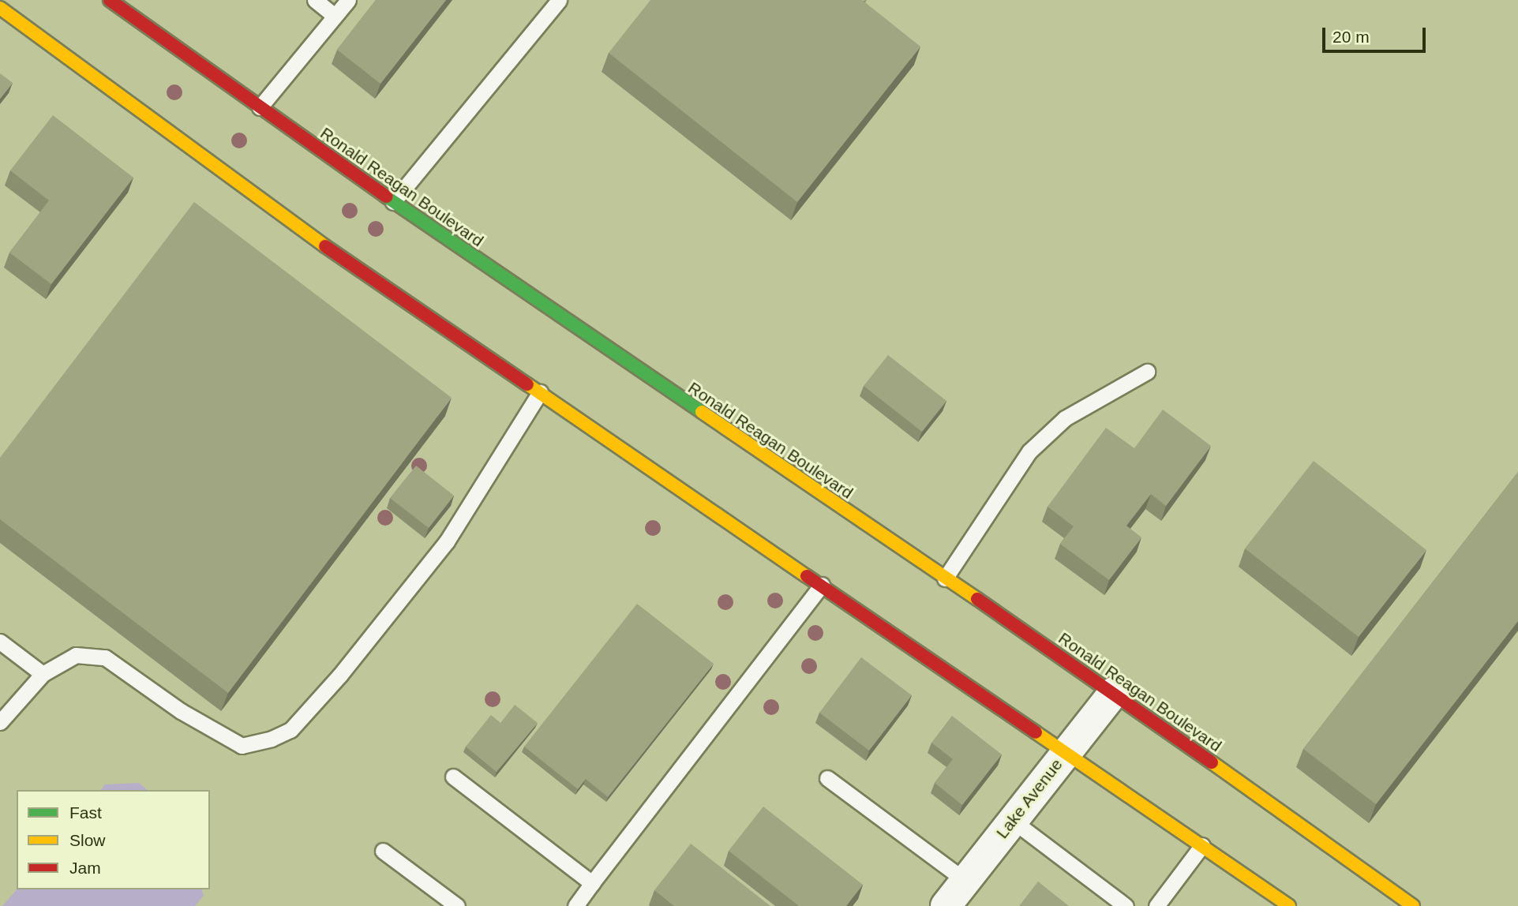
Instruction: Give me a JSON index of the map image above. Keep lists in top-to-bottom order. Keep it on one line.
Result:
{"streets":{"main road":["Ronald Reagan Boulevard"],"street":["Lake Avenue"]},"crossings":[["Ronald Reagan Boulevard","Lake Avenue"]],"legend":["Fast","Slow","Jam"],"scale_bar":"20 m"}
